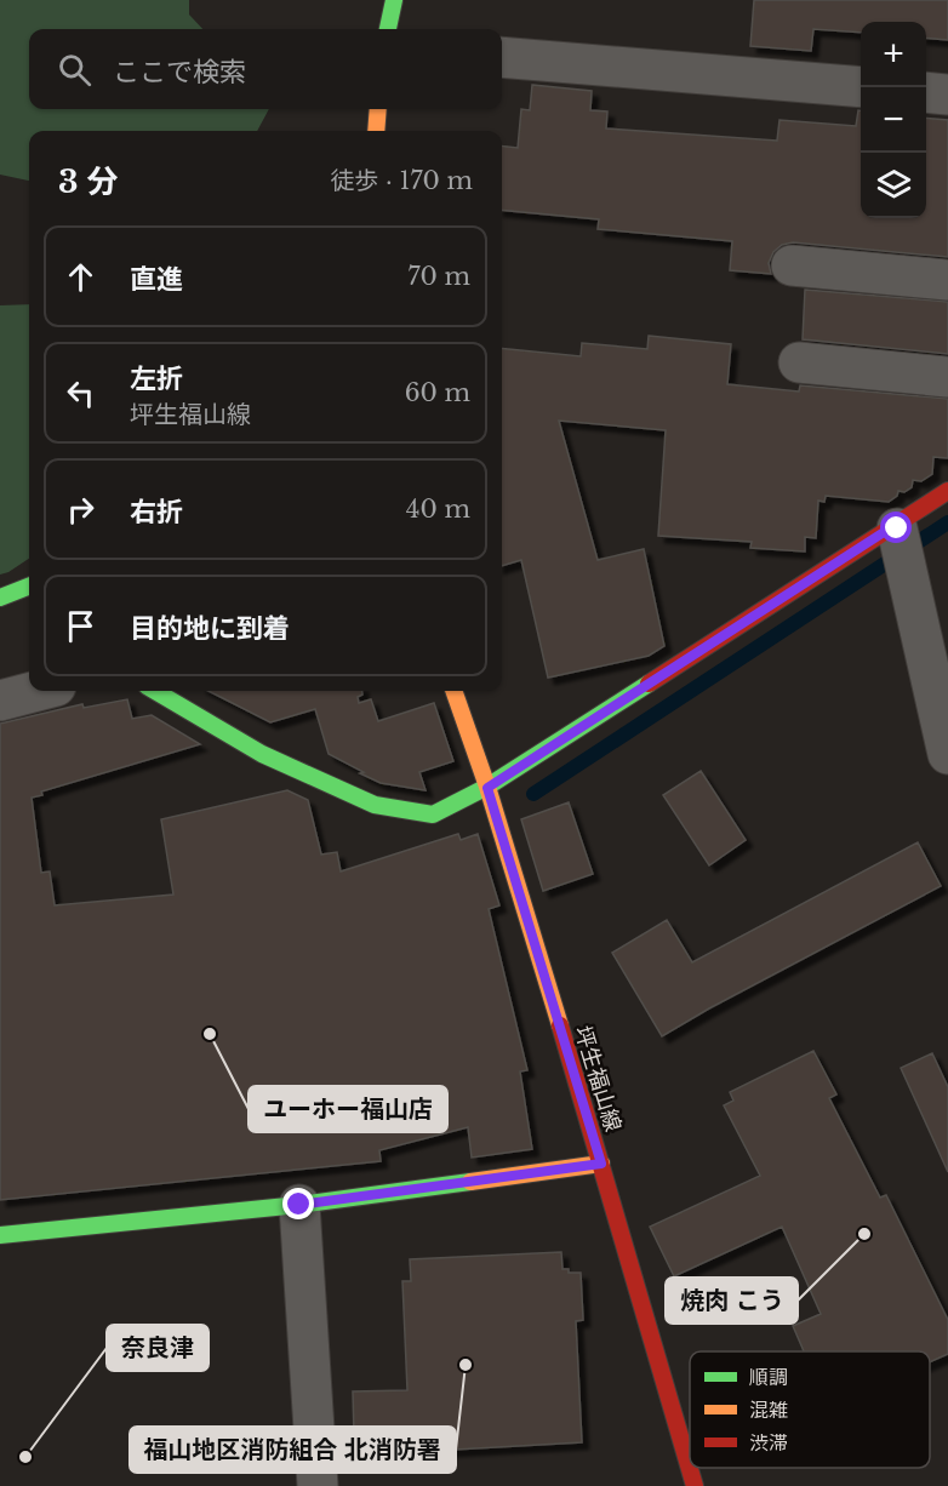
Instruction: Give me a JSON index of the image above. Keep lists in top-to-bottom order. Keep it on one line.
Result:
{"streets":{"street":["坪生福山線"]},"places":["ユーホー福山店","焼肉 こう","福山地区消防組合 北消防署","奈良津"],"legend":["順調","混雑","渋滞"],"page":{"map_buttons":["+","−"],"search":"ここで検索","heading":["3 分","徒歩 · 170 m"],"list":[["直進","70 m"],["左折","坪生福山線","60 m"],["右折","40 m"],"目的地に到着"]}}
